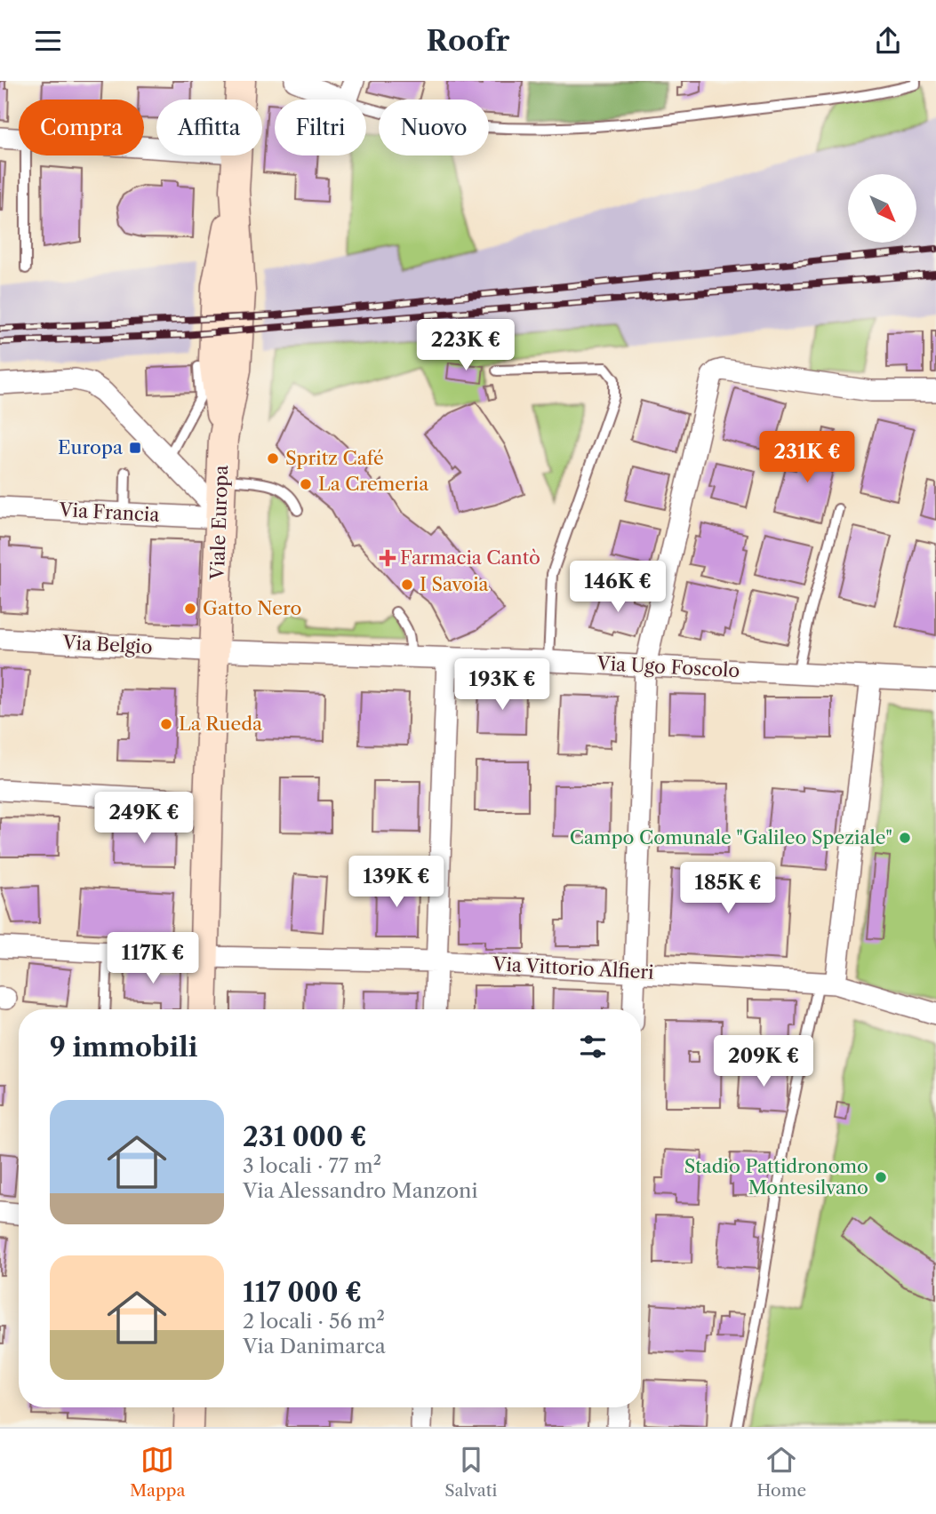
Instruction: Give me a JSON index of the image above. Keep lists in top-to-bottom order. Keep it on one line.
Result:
{"streets":{"street":["Via Francia","Viale Europa","Via Belgio","Via Ugo Foscolo","Via Vittorio Alfieri"]},"crossings":[["Via Francia","Viale Europa"],["Viale Europa","Via Belgio"],["Viale Europa","Via Ugo Foscolo"],["Viale Europa","Via Vittorio Alfieri"],["Via Belgio","Via Ugo Foscolo"]],"places":{"transit":["Europa"],"other":["Spritz Café","La Cremeria","I Savoia","Gatto Nero","La Rueda","Campo Comunale \"Galileo Speziale\"","Stadio Pattidronomo Montesilvano"],"health":["Farmacia Cantò"]},"north":"bottom right","page":{"header":"Roofr","chip":["Compra","Affitta","Filtri","Nuovo"],"price":["223K €","231K €","146K €","193K €","249K €","139K €","185K €","117K €","209K €"],"heading":"9 immobili","list":[{"name":"231 000 €","note":"3 locali · 77 m² · Via Alessandro Manzoni"},{"name":"117 000 €","note":"2 locali · 56 m² · Via Danimarca"}],"tabs":["Mappa","Salvati","Home"]}}
